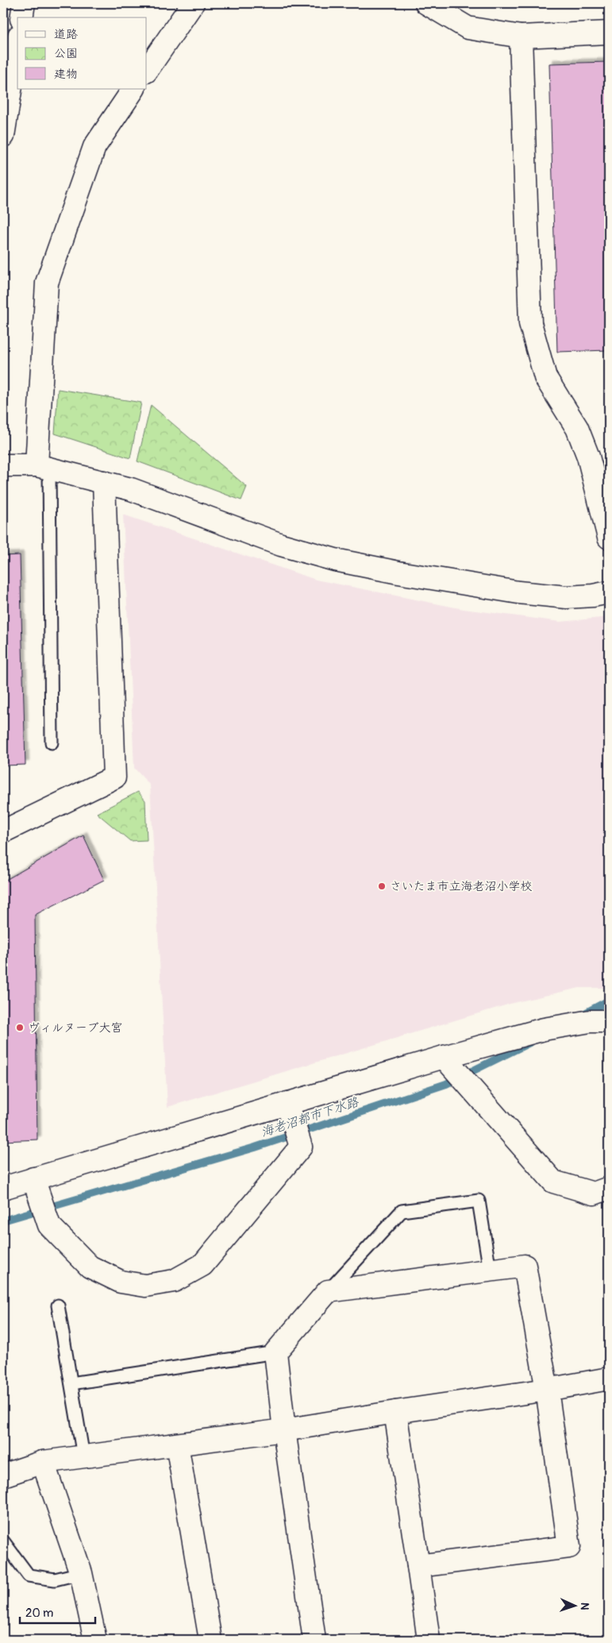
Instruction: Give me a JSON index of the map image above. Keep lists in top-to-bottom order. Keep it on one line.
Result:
{"water":["海老沼都市下水路"],"places":["さいたま市立海老沼小学校","ヴィルヌーブ大宮"],"legend":["道路","公園","建物"],"scale_bar":"20 m","north":"right"}
